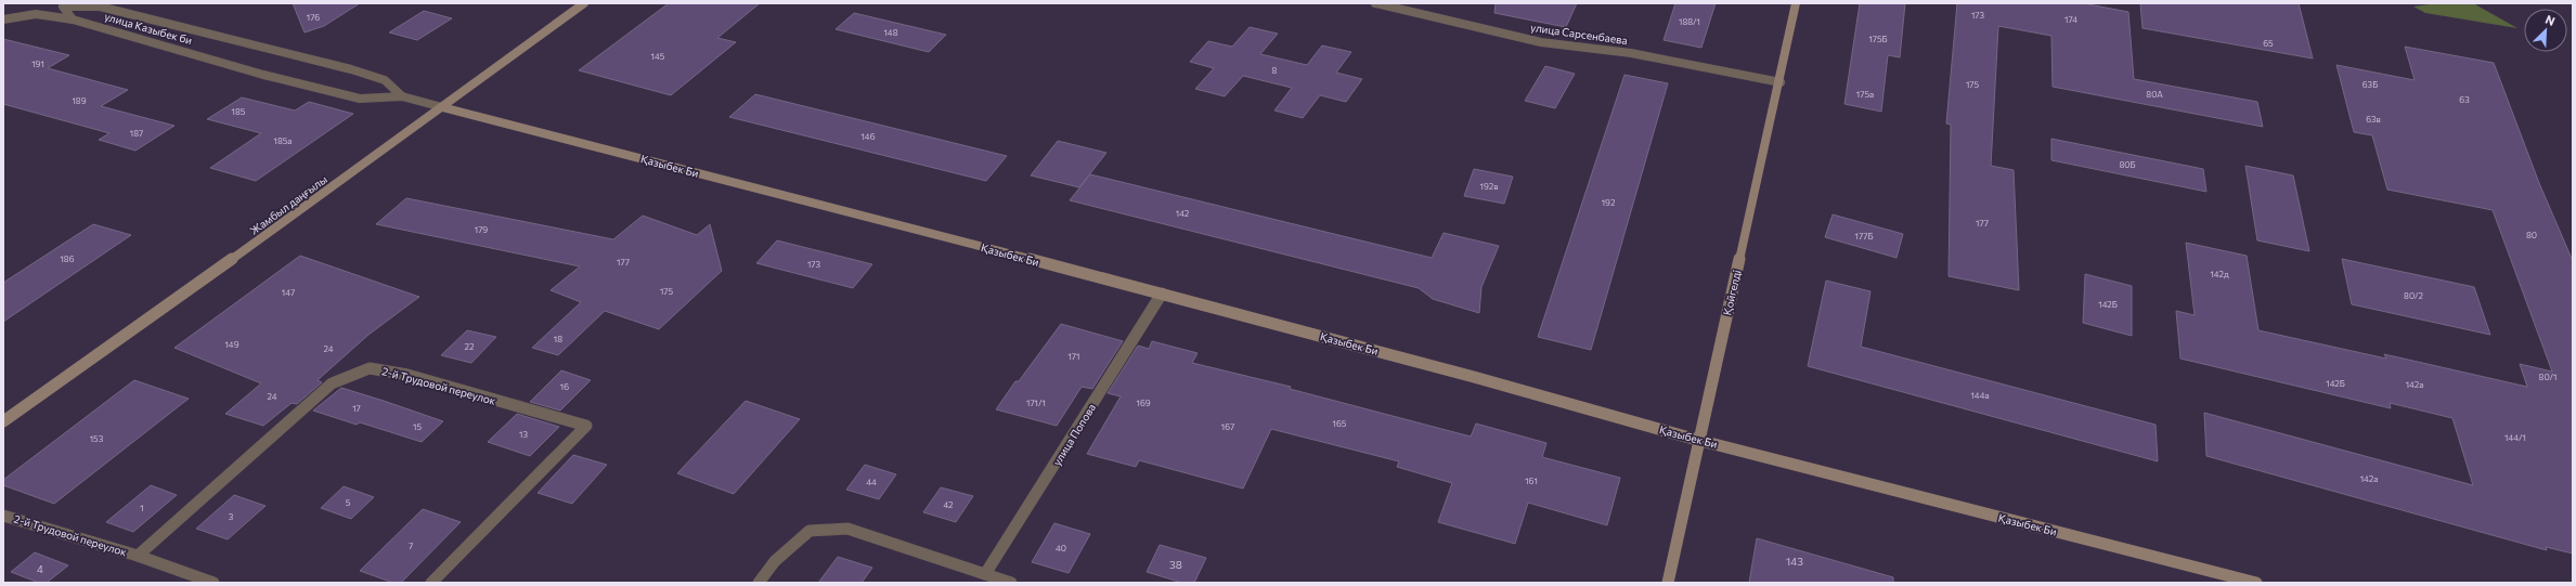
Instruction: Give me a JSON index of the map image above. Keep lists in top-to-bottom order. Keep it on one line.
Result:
{"streets":{"street":["улица Казыбек би","улица Сарсенбаева","Қазыбек Би","Жамбыл даңғылы","Қойгелді","2-й Трудовой переулок","улица Попова"]},"crossings":[["улица Казыбек би","Қазыбек Би"],["улица Казыбек би","Жамбыл даңғылы"],["улица Сарсенбаева","Қойгелді"],["Қазыбек Би","Жамбыл даңғылы"],["Қазыбек Би","Қойгелді"],["Қазыбек Би","улица Попова"]],"house_numbers":["173","176","174","188/1","148","175Б","65","145","191","8","175","63Б","175а","80А","63","189","185","63в","187","146","185а","80Б","192в","192","142","177","179","80","177Б","186","177","173","142д","175","147","80/2","142Б","18","149","22","24","171","80/1","142Б","142а","16","144а","24","171/1","169","17","165","15","167","13","144/1","153","142а","161","44","5","42","1","3","7","40","143","38","4"],"north":"top right"}
